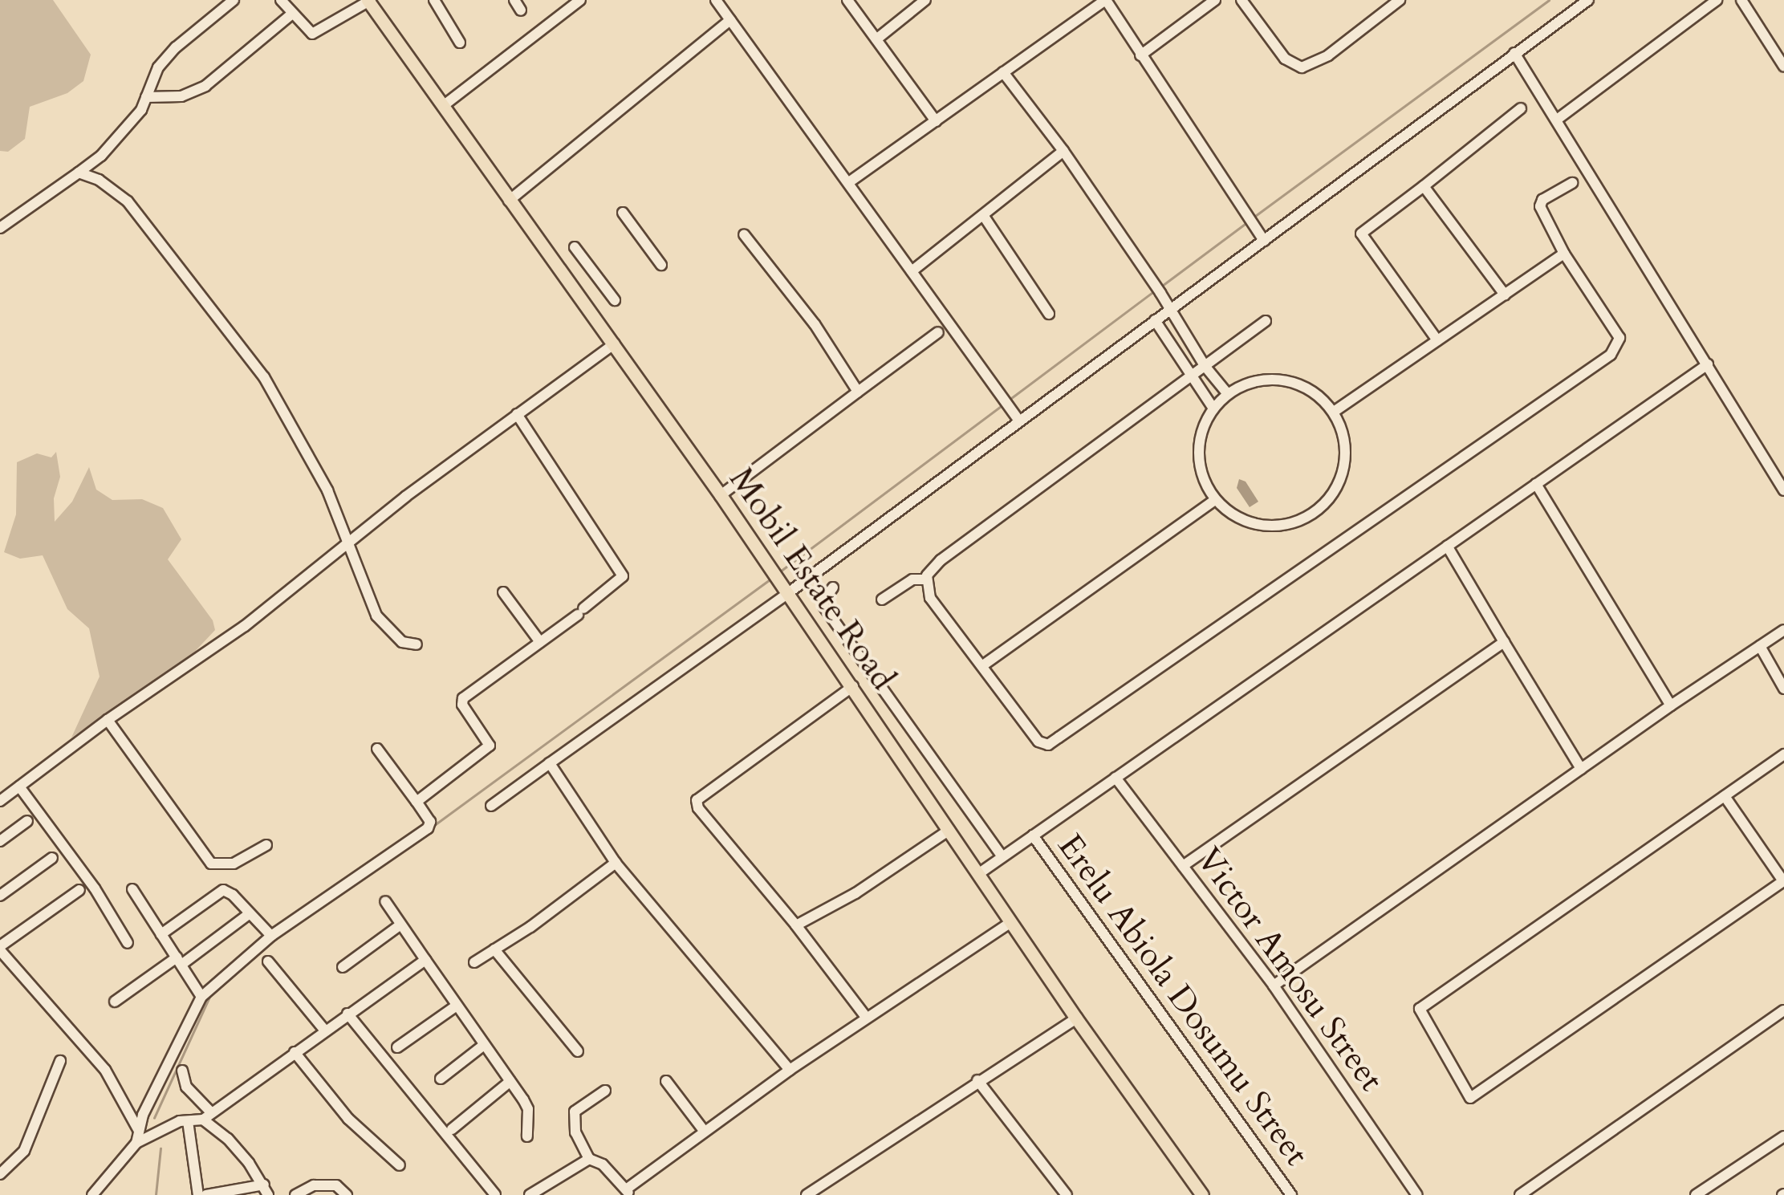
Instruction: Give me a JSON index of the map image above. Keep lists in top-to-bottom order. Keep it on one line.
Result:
{"streets":{"main road":["Mobil Estate Road"],"street":["Victor Amosu Street","Erelu Abiola Dosumu Street"]}}
